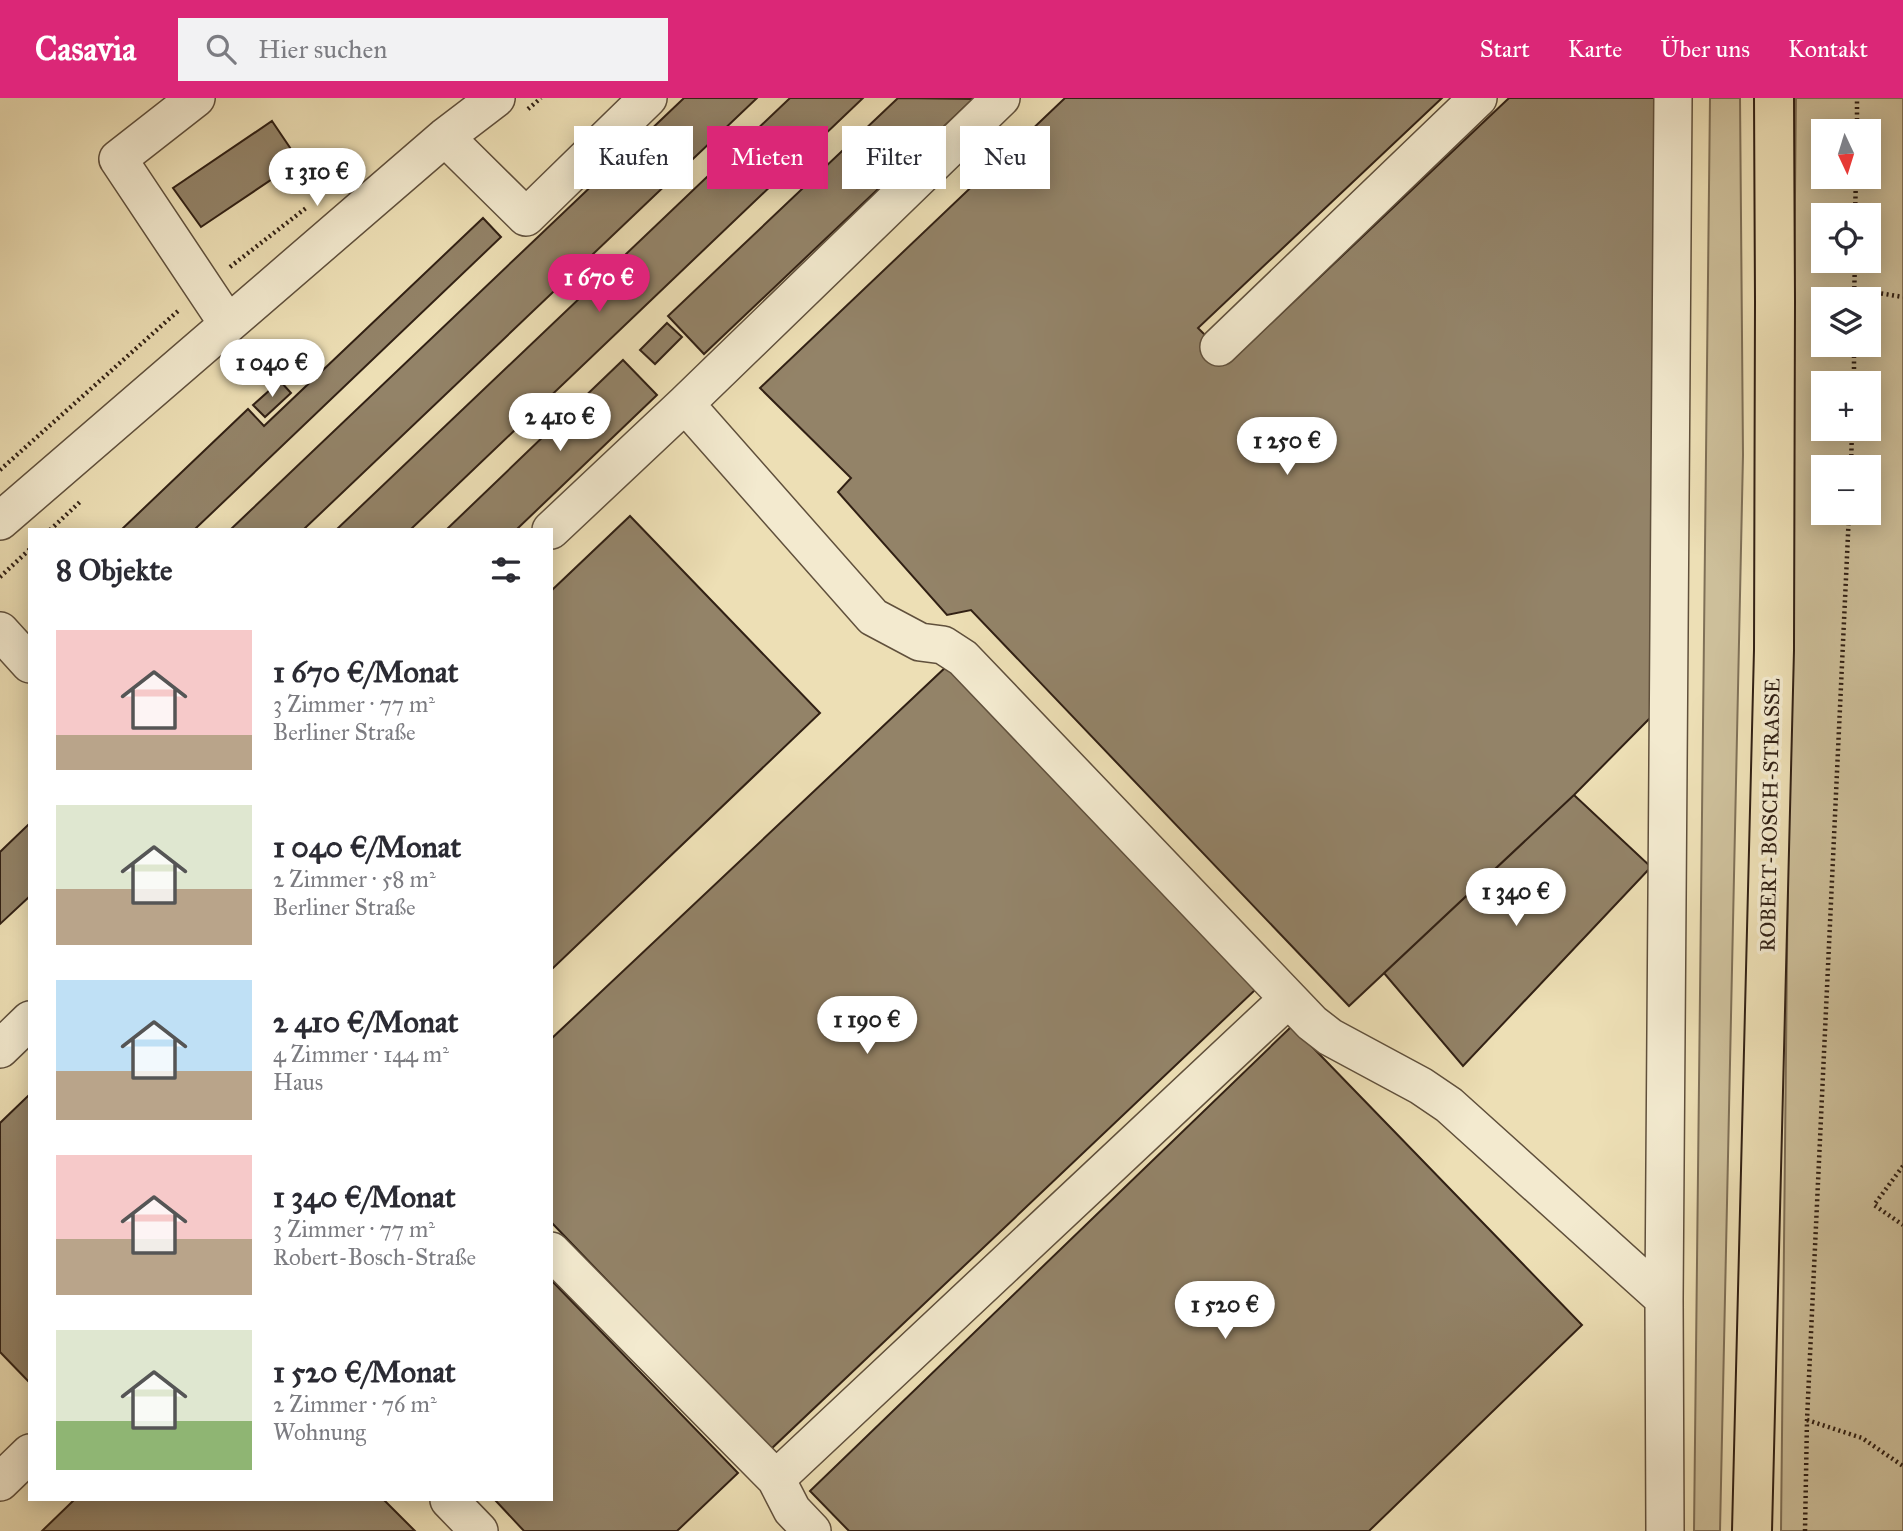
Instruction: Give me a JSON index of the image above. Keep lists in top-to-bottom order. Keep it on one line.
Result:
{"streets":{"main road":["ROBERT-BOSCH-STRASSE"]},"north":"bottom","page":{"header":"Casavia","search":"Hier suchen","nav":["Start","Karte","Über uns","Kontakt"],"map_buttons":["+","−"],"chip":["Kaufen","Mieten","Filter","Neu"],"price":["1 310 €","1 670 €","1 040 €","2 410 €","1 250 €","1 340 €","1 190 €","1 520 €"],"heading":"8 Objekte","list":[{"name":"1 670 €/Monat","note":"3 Zimmer · 77 m² · Berliner Straße"},{"name":"1 040 €/Monat","note":"2 Zimmer · 58 m² · Berliner Straße"},{"name":"2 410 €/Monat","note":"4 Zimmer · 144 m² · Haus"},{"name":"1 340 €/Monat","note":"3 Zimmer · 77 m² · Robert-Bosch-Straße"},{"name":"1 520 €/Monat","note":"2 Zimmer · 76 m² · Wohnung"}]}}
